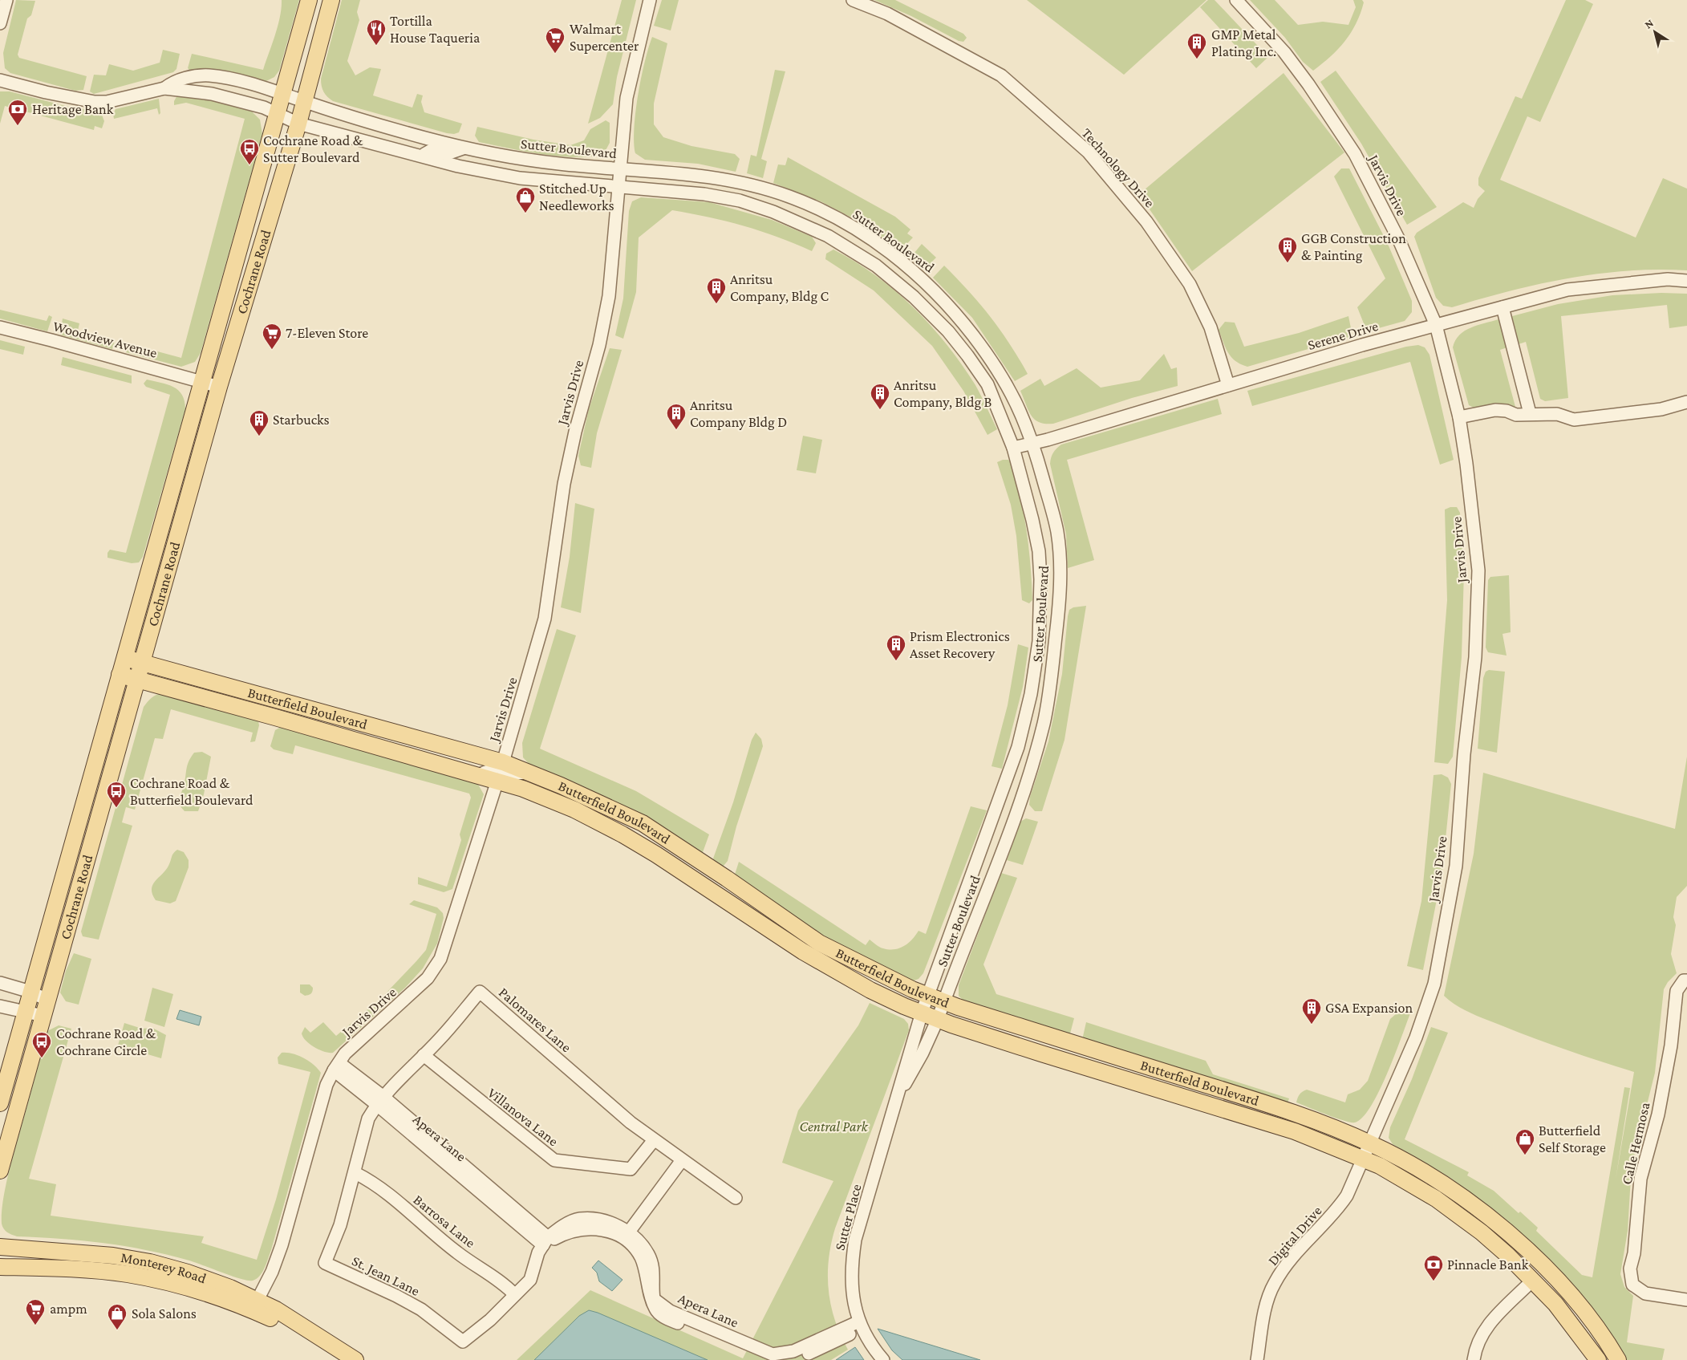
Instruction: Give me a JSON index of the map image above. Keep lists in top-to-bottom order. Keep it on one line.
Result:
{"streets":{"main road":["Cochrane Road","Butterfield Boulevard","Monterey Road"],"street":["Sutter Boulevard","Technology Drive","Jarvis Drive","Serene Drive","Woodview Avenue","Palomares Lane","Villanova Lane","Apera Lane","Calle Hermosa","Sutter Place","Barrosa Lane","Digital Drive","St. Jean Lane"]},"crossings":[["Sutter Boulevard","Jarvis Drive"],["Sutter Boulevard","Cochrane Road"],["Sutter Boulevard","Serene Drive"],["Sutter Boulevard","Butterfield Boulevard"],["Sutter Boulevard","Sutter Place"],["Technology Drive","Serene Drive"],["Jarvis Drive","Serene Drive"],["Jarvis Drive","Butterfield Boulevard"],["Jarvis Drive","Apera Lane"],["Jarvis Drive","Digital Drive"],["Jarvis Drive","Monterey Road"],["Cochrane Road","Woodview Avenue"],["Cochrane Road","Butterfield Boulevard"],["Butterfield Boulevard","Sutter Place"],["Butterfield Boulevard","Digital Drive"],["Palomares Lane","Villanova Lane"],["Palomares Lane","Apera Lane"],["Palomares Lane","St. Jean Lane"],["Apera Lane","Sutter Place"],["Apera Lane","St. Jean Lane"],["Barrosa Lane","St. Jean Lane"]],"parks":["Central Park"],"places":{"restaurant":["Tortilla House Taqueria"],"supermarket":["Walmart Supercenter","7-Eleven Store","ampm"],"building":["GMP Metal Plating Inc.","GGB Construction & Painting","Anritsu Company, Bldg C","Anritsu Company, Bldg B","Anritsu Company Bldg D","Starbucks","Prism Electronics Asset Recovery","GSA Expansion"],"bank":["Heritage Bank","Pinnacle Bank"],"bus stop":["Cochrane Road & Sutter Boulevard","Cochrane Road & Butterfield Boulevard","Cochrane Road & Cochrane Circle"],"shop":["Stitched Up Needleworks","Butterfield Self Storage","Sola Salons"]},"north":"top left"}
